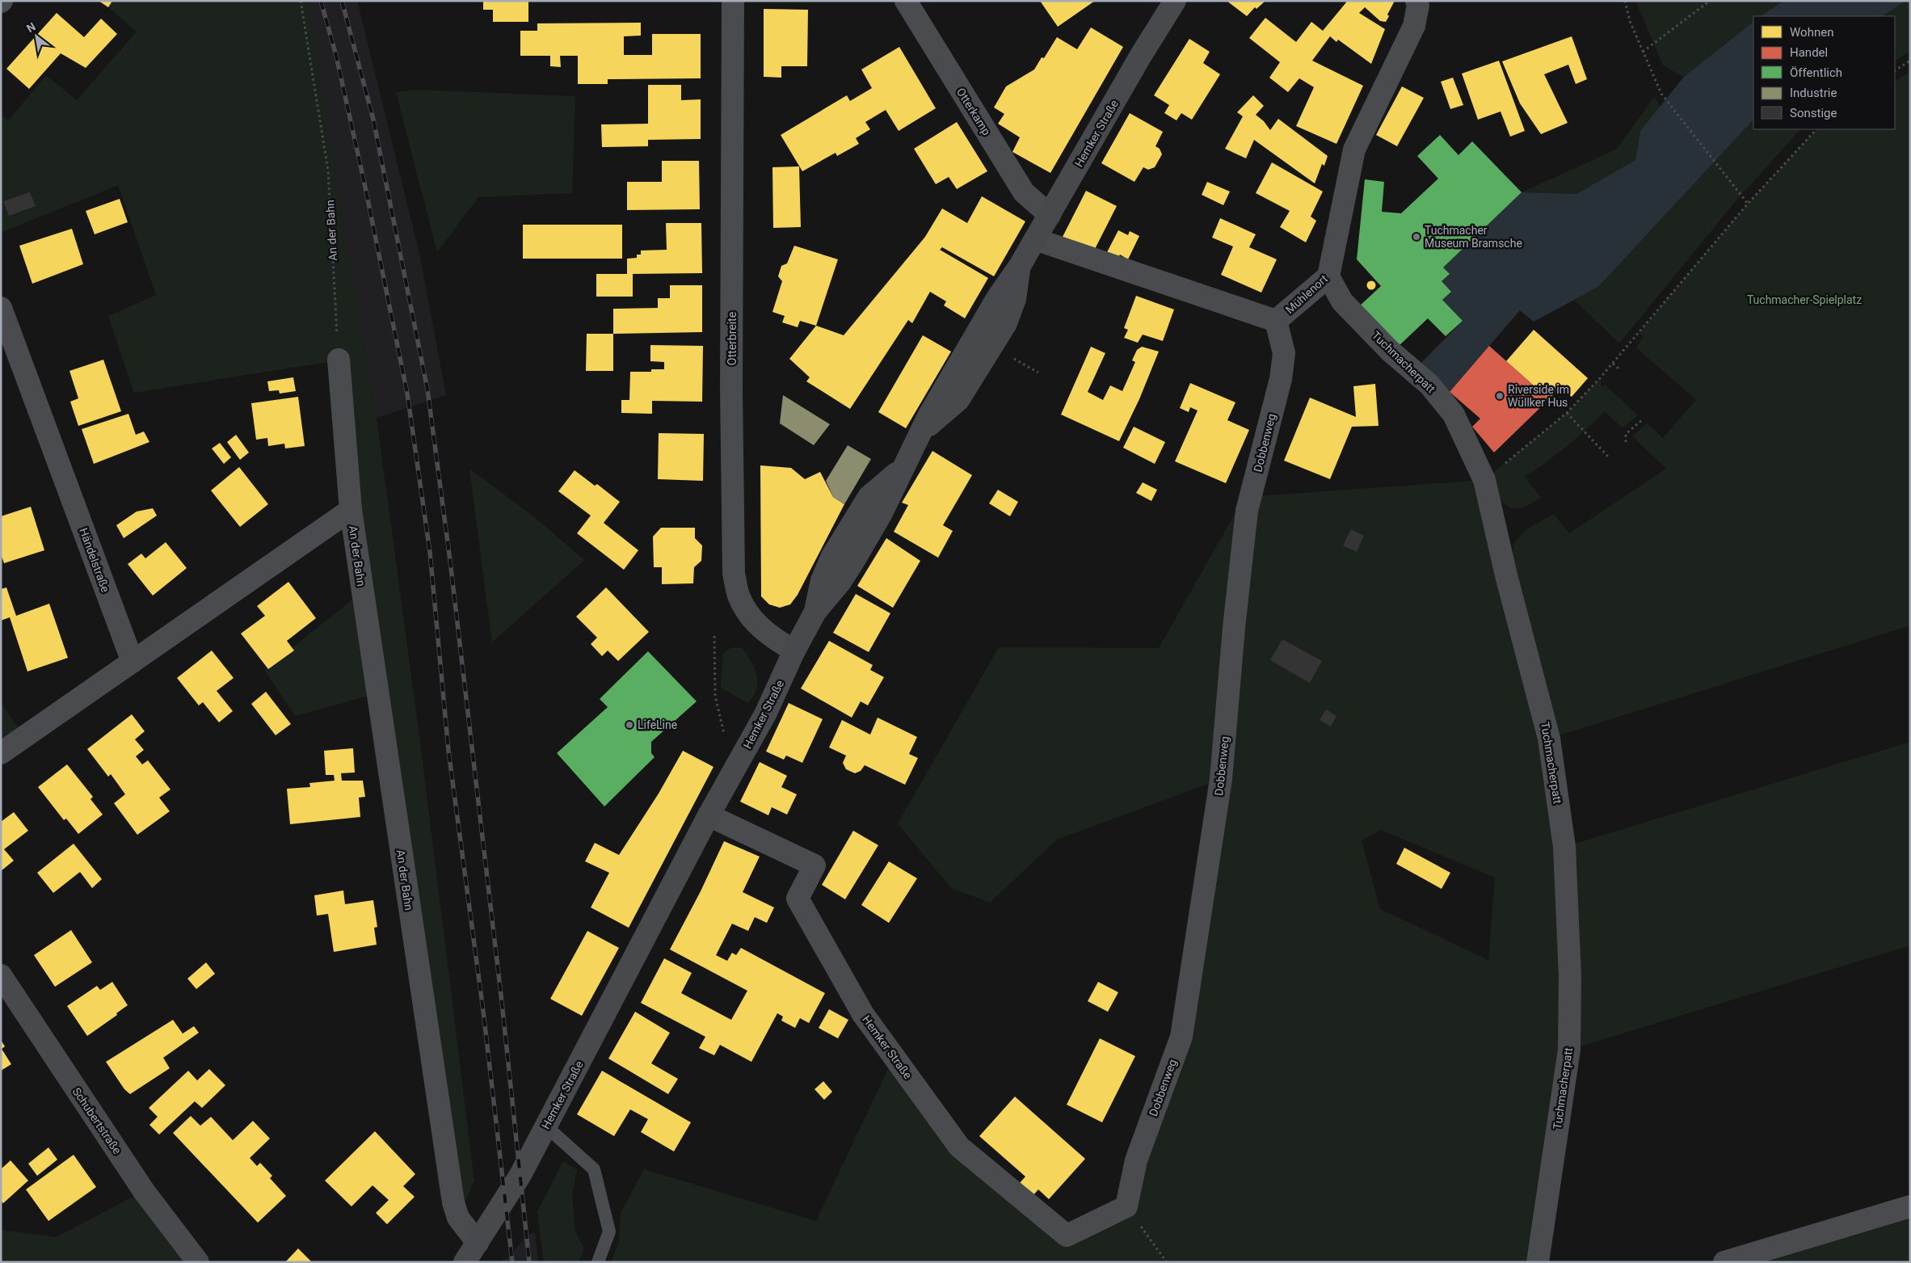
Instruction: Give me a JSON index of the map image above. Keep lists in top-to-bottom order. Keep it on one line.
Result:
{"streets":{"main road":["Hemker Straße","Schubertstraße"],"street":["Otterkamp","An der Bahn","Mühlenort","Otterbreite","Tuchmacherpatt","Dobbenweg","Händelstraße"]},"crossings":[["Otterkamp","Hemker Straße"],["Hemker Straße","An der Bahn"],["Hemker Straße","Mühlenort"],["Hemker Straße","Otterbreite"],["Hemker Straße","Dobbenweg"],["An der Bahn","Händelstraße"],["Mühlenort","Tuchmacherpatt"],["Mühlenort","Dobbenweg"]],"parks":["Tuchmacher-Spielplatz"],"places":["Tuchmacher Museum Bramsche","Riverside im Wüllker Hus","LifeLine"],"legend":["Wohnen","Handel","Öffentlich","Industrie","Sonstige"],"north":"top left"}
